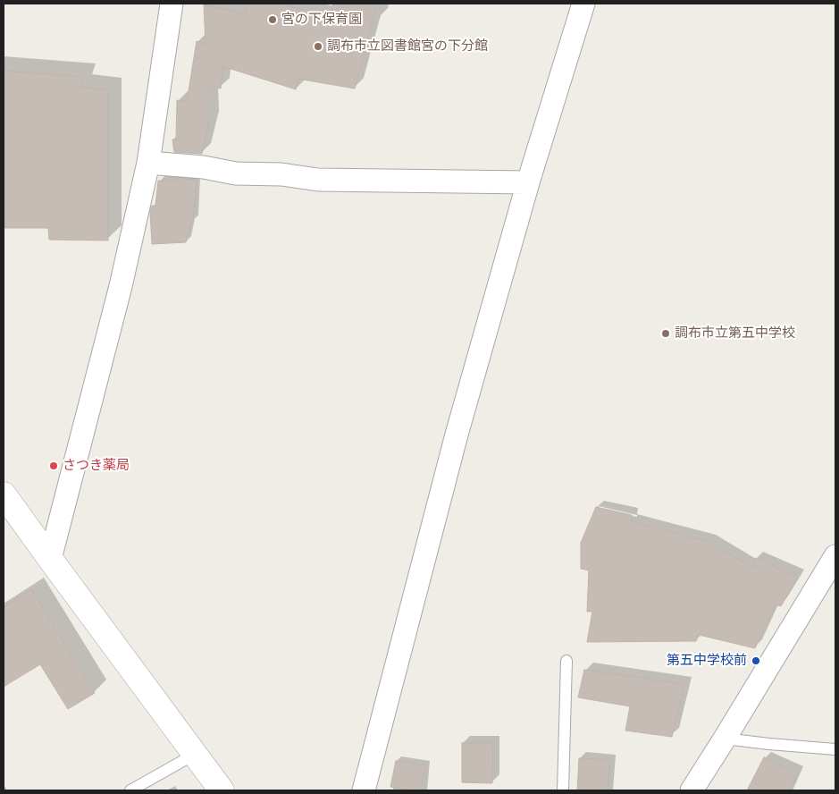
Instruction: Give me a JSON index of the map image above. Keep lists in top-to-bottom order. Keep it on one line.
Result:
{"places":["宮の下保育園","調布市立図書館宮の下分館","調布市立第五中学校","さつき薬局","第五中学校前"]}
